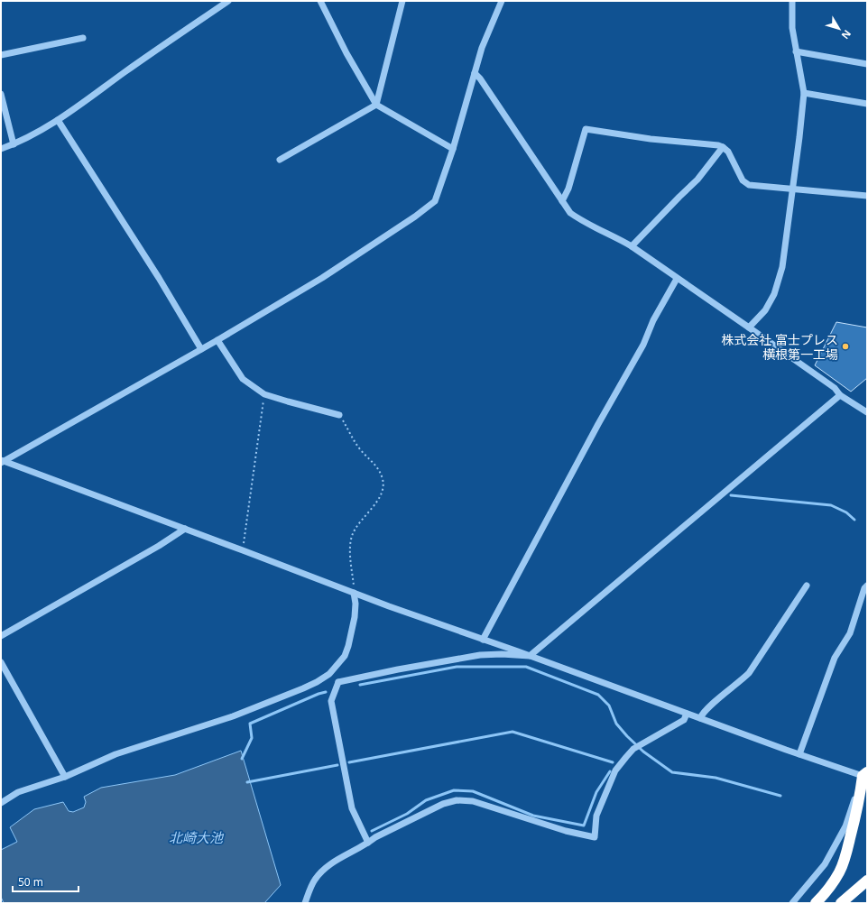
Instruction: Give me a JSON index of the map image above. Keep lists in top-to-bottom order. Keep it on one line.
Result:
{"water":["北崎大池"],"places":["株式会社 富士プレス 横根第一工場"],"scale_bar":"50 m","north":"bottom right"}
